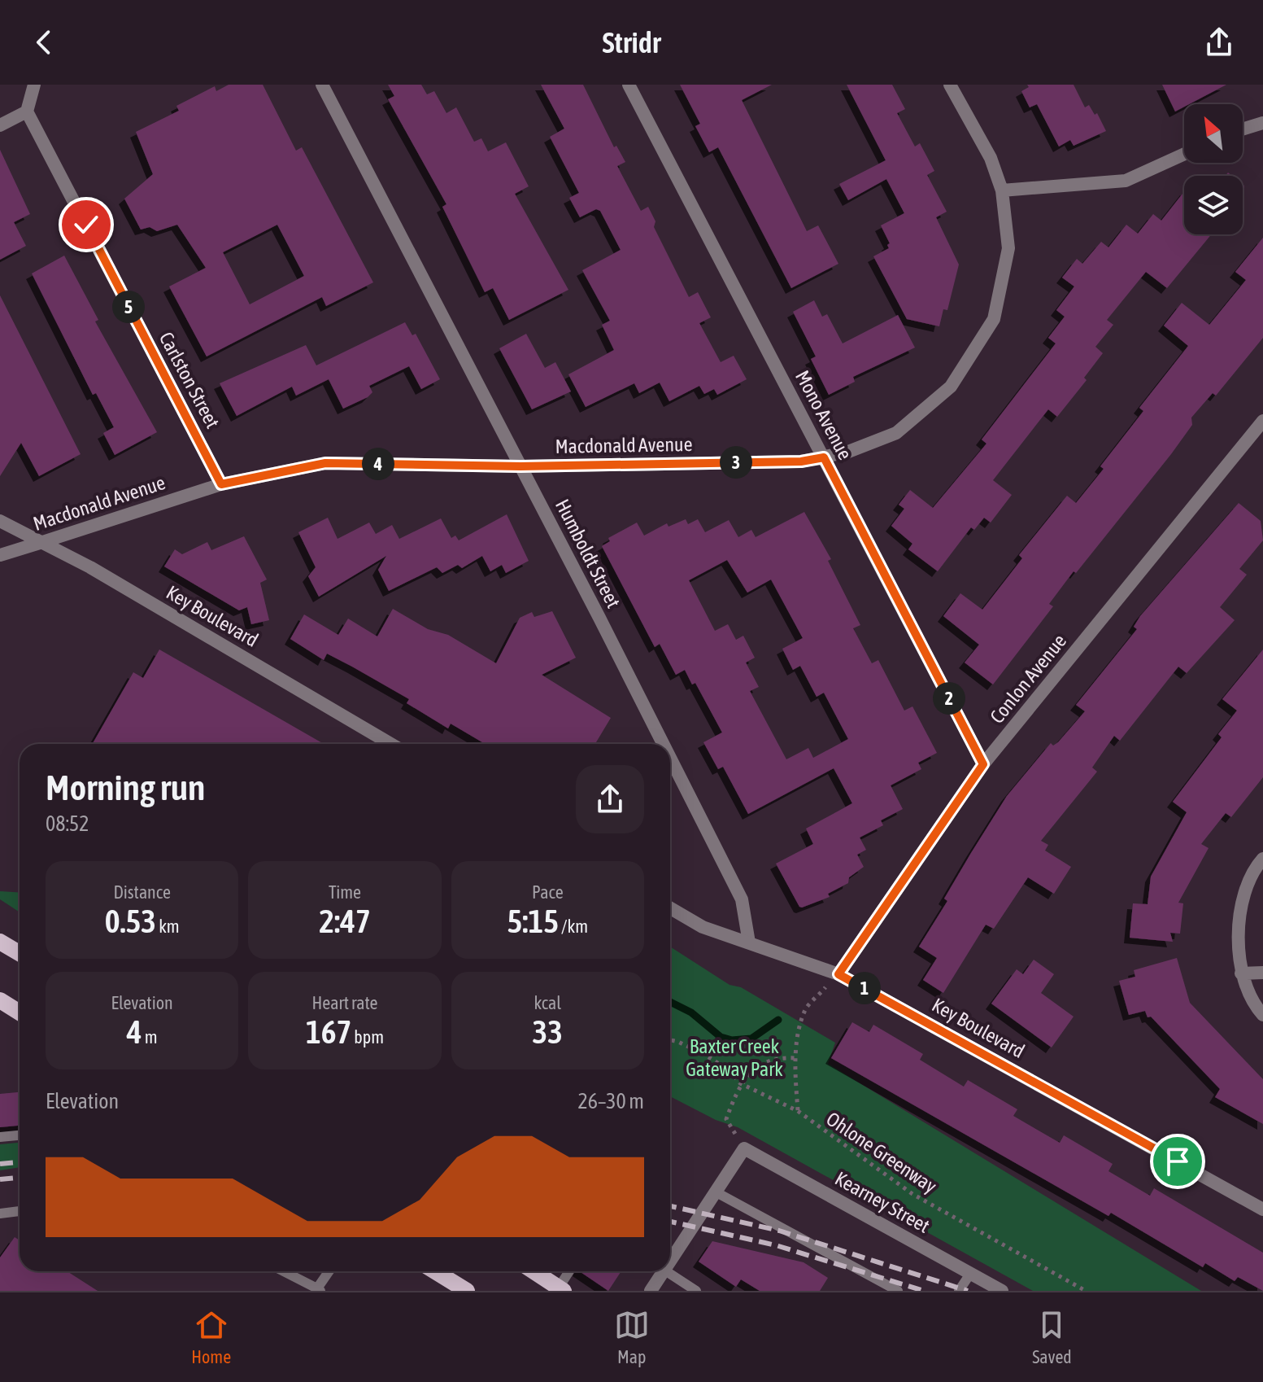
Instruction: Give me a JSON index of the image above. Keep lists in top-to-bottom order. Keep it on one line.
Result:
{"streets":{"street":["Carlston Street","Mono Avenue","Macdonald Avenue","Humboldt Street","Key Boulevard","Conlon Avenue","Kearney Street"],"path":["Ohlone Greenway"]},"crossings":[["Carlston Street","Macdonald Avenue"],["Mono Avenue","Macdonald Avenue"],["Mono Avenue","Conlon Avenue"],["Macdonald Avenue","Humboldt Street"],["Macdonald Avenue","Key Boulevard"],["Humboldt Street","Key Boulevard"],["Key Boulevard","Conlon Avenue"]],"parks":["Baxter Creek Gateway Park"],"north":"top left","page":{"header":"Stridr","pins":["5","3","4","2","1"],"heading":["Morning run","08:52"],"stats":[["Distance","0.53 km"],["Time","2:47"],["Pace","5:15 /km"],["Elevation","4 m"],["Heart rate","167 bpm"],["kcal","33"]],"chart":["Elevation","26–30 m"],"tabs":["Home","Map","Saved"]}}
